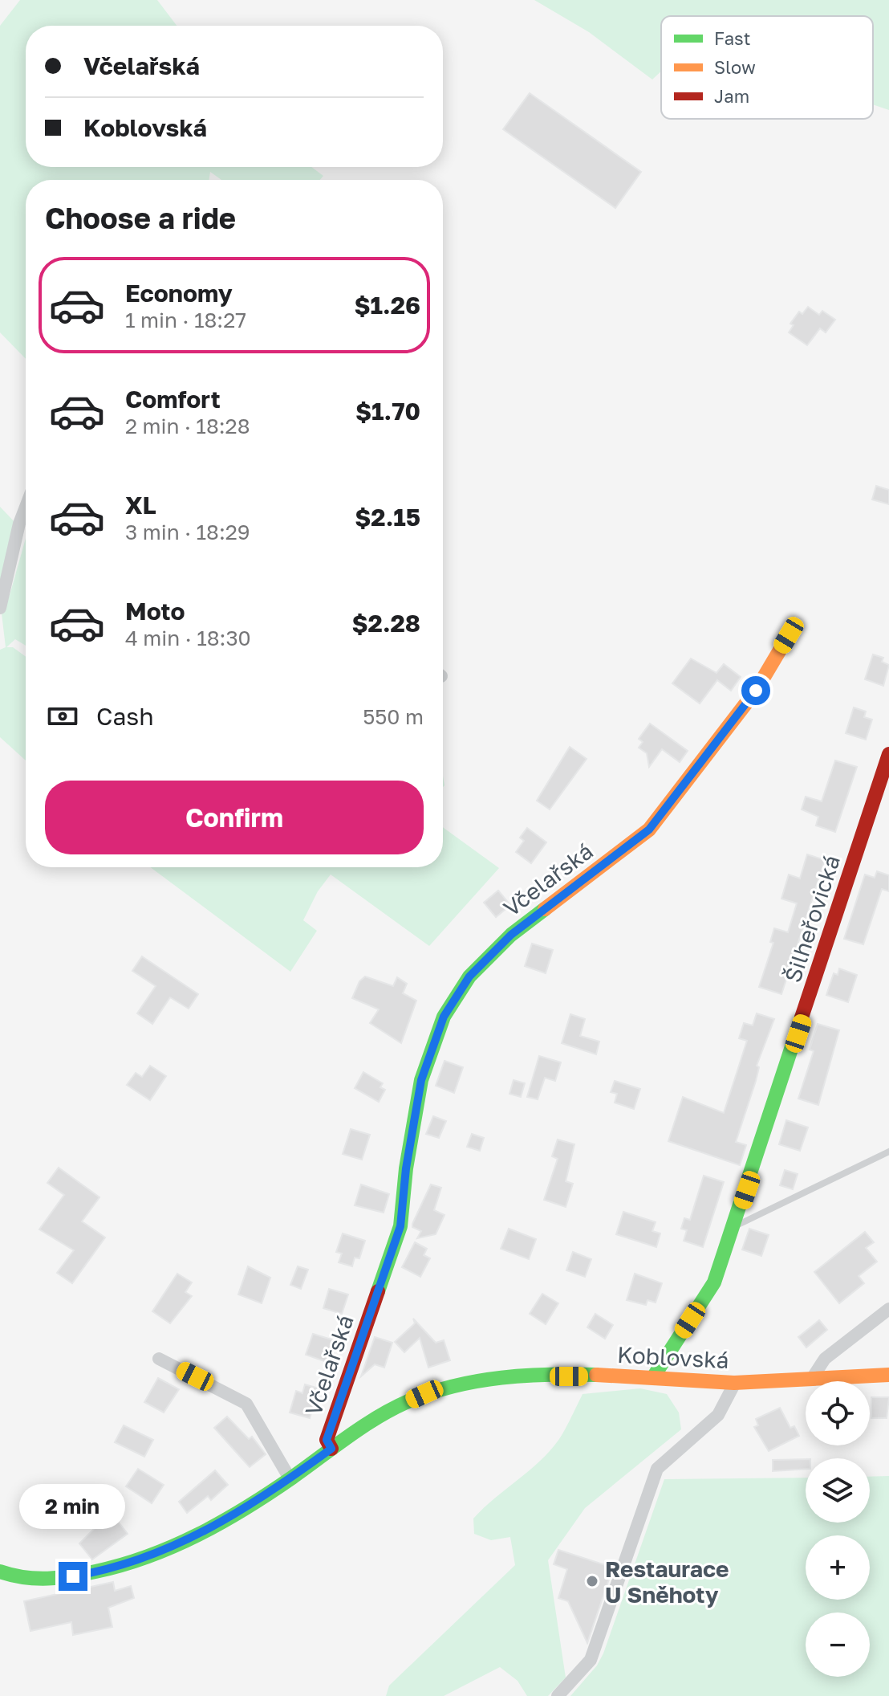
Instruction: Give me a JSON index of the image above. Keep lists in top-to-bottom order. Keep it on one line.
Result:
{"streets":{"street":["Včelařská","Šilheřovická","Koblovská"]},"crossings":[["Včelařská","Koblovská"],["Šilheřovická","Koblovská"]],"places":["Restaurace U Sněhoty"],"legend":["Fast","Slow","Jam"],"page":{"banner":["Včelařská","Koblovská"],"heading":"Choose a ride","list":[{"name":"Economy","note":"1 min · 18:27","value":"$1.26"},{"name":"Comfort","note":"2 min · 18:28","value":"$1.70"},{"name":"XL","note":"3 min · 18:29","value":"$2.15"},{"name":"Moto","note":"4 min · 18:30","value":"$2.28"}],"pay":["Cash","550 m"],"buttons":"Confirm","map_buttons":["+","−"],"bubble":"2 min"}}
